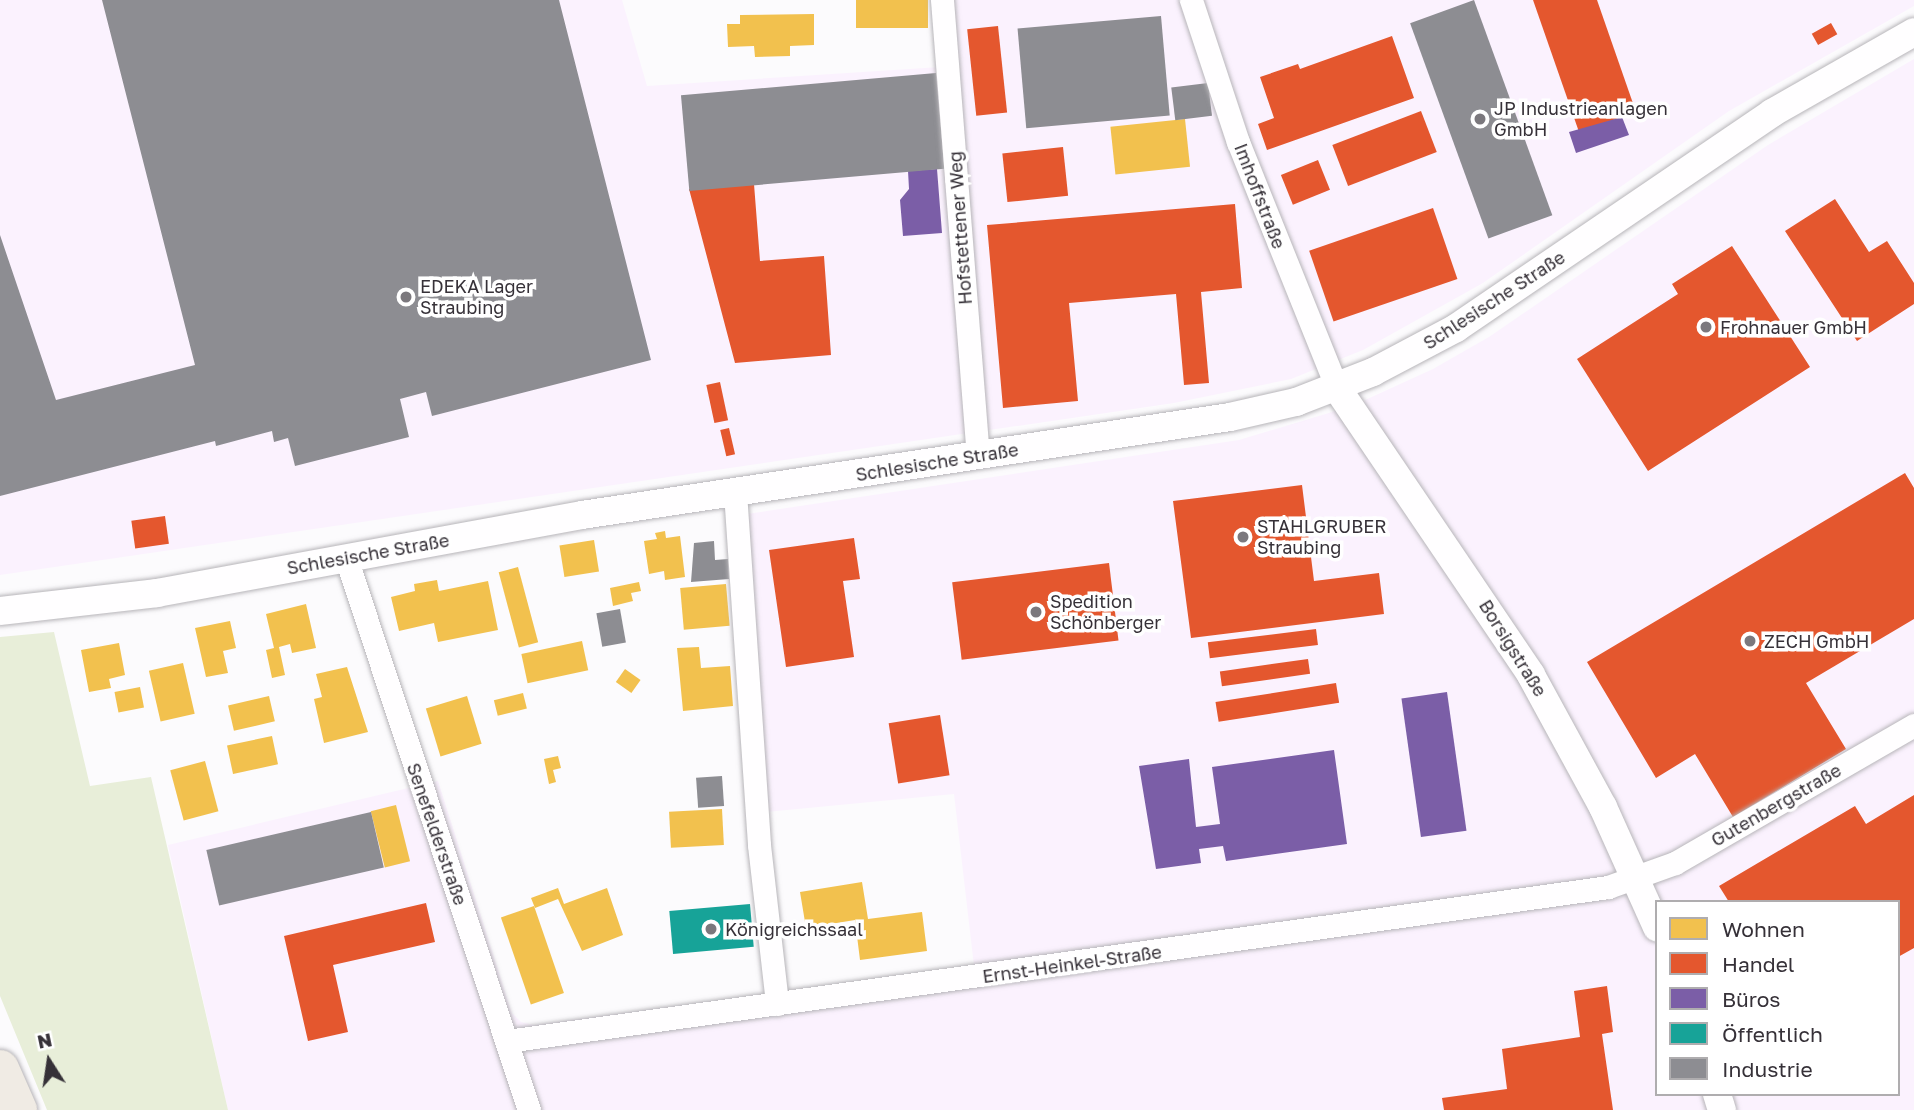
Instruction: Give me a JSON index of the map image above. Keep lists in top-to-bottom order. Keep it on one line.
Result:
{"streets":{"street":["Imhoffstraße","Hofstettener Weg","Schlesische Straße","Borsigstraße","Gutenbergstraße","Senefelderstraße","Ernst-Heinkel-Straße"]},"crossings":[["Imhoffstraße","Schlesische Straße"],["Imhoffstraße","Borsigstraße"],["Hofstettener Weg","Schlesische Straße"],["Schlesische Straße","Borsigstraße"],["Schlesische Straße","Senefelderstraße"],["Borsigstraße","Gutenbergstraße"],["Borsigstraße","Ernst-Heinkel-Straße"],["Gutenbergstraße","Ernst-Heinkel-Straße"],["Senefelderstraße","Ernst-Heinkel-Straße"]],"places":["JP Industrieanlagen GmbH","EDEKA Lager Straubing","Frohnauer GmbH","STAHLGRUBER Straubing","Spedition Schönberger","ZECH GmbH","Königreichssaal"],"legend":["Wohnen","Handel","Büros","Öffentlich","Industrie"],"north":"top"}
